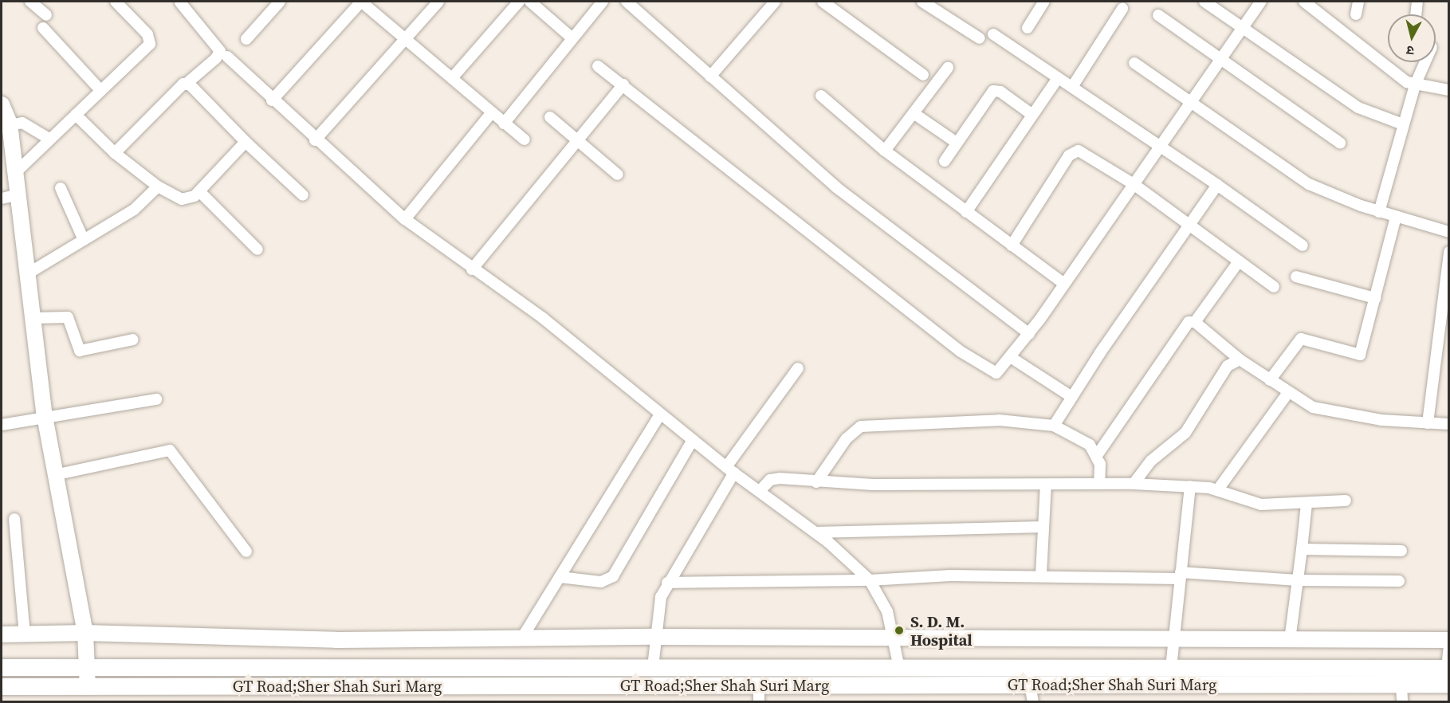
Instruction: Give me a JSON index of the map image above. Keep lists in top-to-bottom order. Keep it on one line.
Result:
{"streets":{"main road":["GT Road;Sher Shah Suri Marg"]},"places":["S. D. M. Hospital"],"north":"bottom"}
